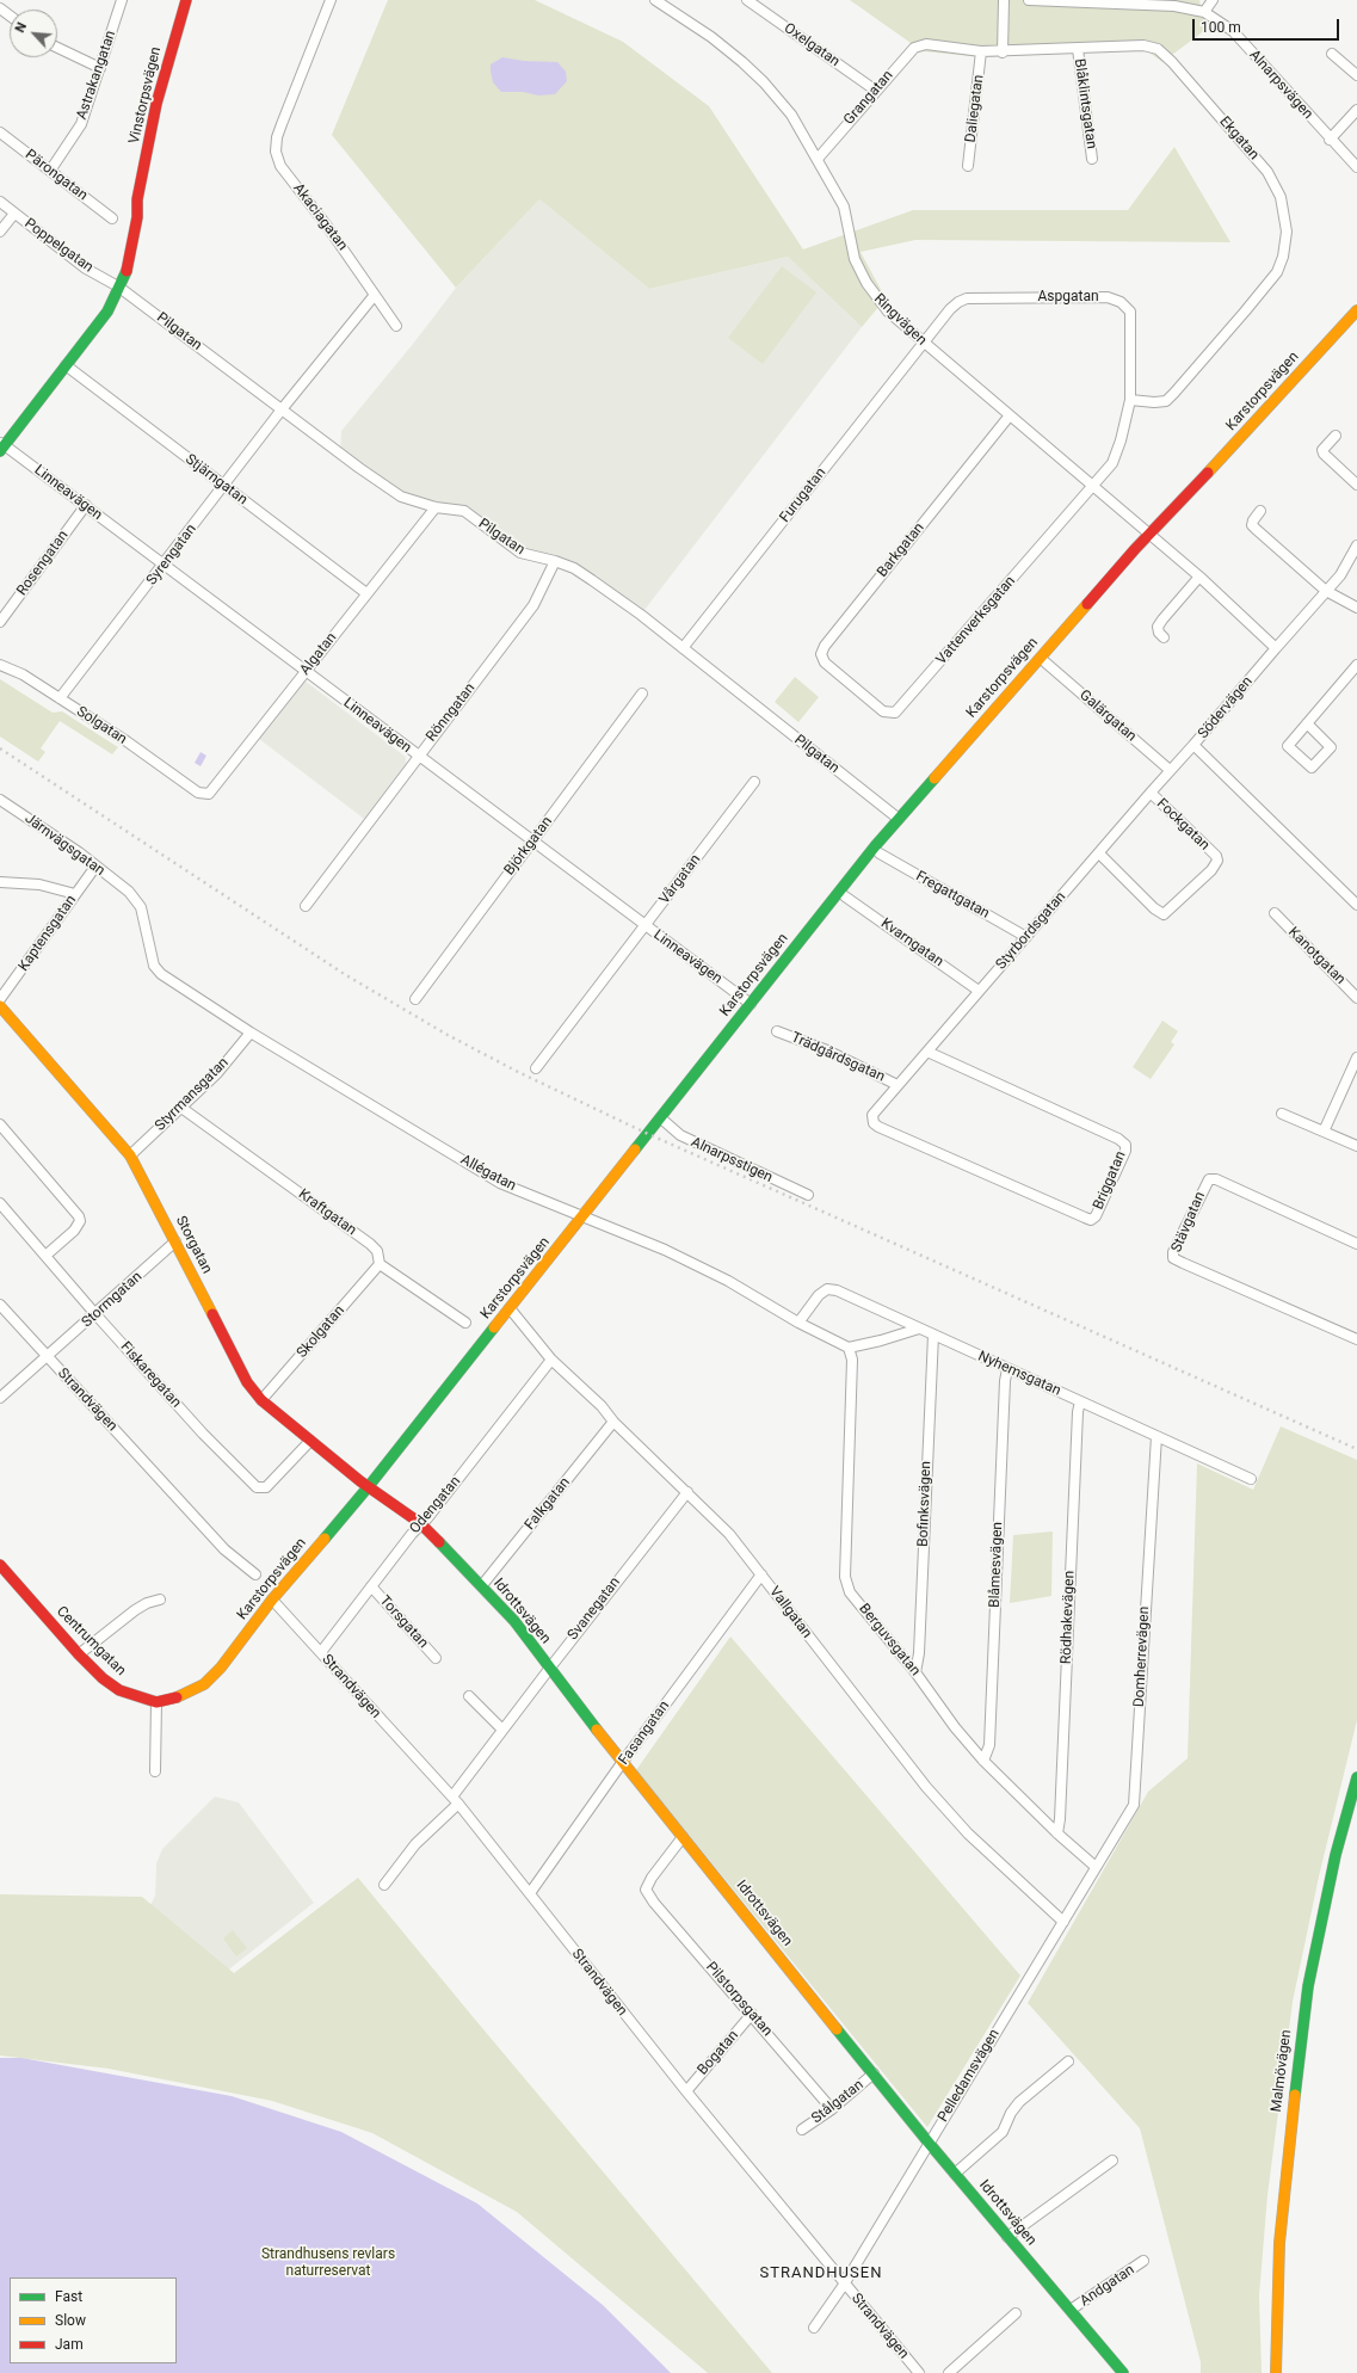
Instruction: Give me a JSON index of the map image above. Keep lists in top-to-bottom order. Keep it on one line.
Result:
{"streets":{"street":["Oxelgatan","Astrakangatan","Alnarpsvägen","Vinstorpsvägen","Grangatan","Blåklintsgatan","Daliegatan","Ekgatan","Pärongatan","Akaciagatan","Poppelgatan","Aspgatan","Ringvägen","Pilgatan","Karstorpsvägen","Stjärngatan","Linneavägen","Furugatan","Barkgatan","Syrengatan","Rosengatan","Vattenverksgatan","Algatan","Södervägen","Rönngatan","Galärgatan","Solgatan","Fockgatan","Järnvägsgatan","Björkgatan","Vårgatan","Fregattgatan","Styrbordsgatan","Kaptensgatan","Kvarngatan","Kanotgatan","Trädgårdsgatan","Styrmansgatan","Alnarpsstigen","Allégatan","Briggatan","Kraftgatan","Stävgatan","Storgatan","Stormgatan","Skolgatan","Nyhemsgatan","Fiskaregatan","Strandvägen","Falkgatan","Bofinksvägen","Odengatan","Blåmesvägen","Svanegatan","Idrottsvägen","Vallgatan","Rödhakevägen","Torsgatan","Berguvsgatan","Centrumgatan","Domherrevägen","Fasangatan","Pilstorpsgatan","Bogatan","Malmövägen","Pelledamsvägen","Stålgatan","Andgatan"]},"crossings":[["Oxelgatan","Grangatan"],["Astrakangatan","Pärongatan"],["Vinstorpsvägen","Poppelgatan"],["Vinstorpsvägen","Pilgatan"],["Vinstorpsvägen","Stjärngatan"],["Vinstorpsvägen","Linneavägen"],["Grangatan","Ekgatan"],["Grangatan","Ringvägen"],["Blåklintsgatan","Ekgatan"],["Daliegatan","Ekgatan"],["Ekgatan","Aspgatan"],["Poppelgatan","Pilgatan"],["Aspgatan","Ringvägen"],["Aspgatan","Furugatan"],["Aspgatan","Vattenverksgatan"],["Ringvägen","Karstorpsvägen"],["Ringvägen","Furugatan"],["Ringvägen","Barkgatan"],["Ringvägen","Vattenverksgatan"],["Pilgatan","Karstorpsvägen"],["Pilgatan","Furugatan"],["Pilgatan","Syrengatan"],["Pilgatan","Algatan"],["Pilgatan","Rönngatan"],["Karstorpsvägen","Linneavägen"],["Karstorpsvägen","Alnarpsstigen"],["Karstorpsvägen","Allégatan"],["Karstorpsvägen","Storgatan"],["Karstorpsvägen","Strandvägen"],["Karstorpsvägen","Idrottsvägen"],["Karstorpsvägen","Vallgatan"],["Karstorpsvägen","Centrumgatan"],["Stjärngatan","Syrengatan"],["Stjärngatan","Algatan"],["Linneavägen","Syrengatan"],["Linneavägen","Rosengatan"],["Linneavägen","Algatan"],["Linneavägen","Rönngatan"],["Linneavägen","Björkgatan"],["Linneavägen","Vårgatan"],["Barkgatan","Vattenverksgatan"],["Syrengatan","Solgatan"],["Algatan","Solgatan"],["Södervägen","Styrbordsgatan"],["Galärgatan","Styrbordsgatan"],["Fockgatan","Styrbordsgatan"],["Järnvägsgatan","Kaptensgatan"],["Järnvägsgatan","Allégatan"],["Fregattgatan","Styrbordsgatan"],["Styrbordsgatan","Kvarngatan"],["Styrbordsgatan","Trädgårdsgatan"],["Styrbordsgatan","Briggatan"],["Styrmansgatan","Allégatan"],["Styrmansgatan","Kraftgatan"],["Styrmansgatan","Storgatan"],["Allégatan","Nyhemsgatan"],["Allégatan","Berguvsgatan"],["Kraftgatan","Skolgatan"],["Storgatan","Stormgatan"],["Storgatan","Skolgatan"],["Storgatan","Fiskaregatan"],["Storgatan","Idrottsvägen"],["Stormgatan","Fiskaregatan"],["Stormgatan","Strandvägen"],["Nyhemsgatan","Bofinksvägen"],["Nyhemsgatan","Blåmesvägen"],["Nyhemsgatan","Rödhakevägen"],["Nyhemsgatan","Domherrevägen"],["Strandvägen","Odengatan"],["Strandvägen","Svanegatan"],["Strandvägen","Fasangatan"],["Strandvägen","Bogatan"],["Strandvägen","Pelledamsvägen"],["Falkgatan","Idrottsvägen"],["Falkgatan","Vallgatan"],["Bofinksvägen","Berguvsgatan"],["Odengatan","Idrottsvägen"],["Odengatan","Vallgatan"],["Odengatan","Torsgatan"],["Blåmesvägen","Berguvsgatan"],["Svanegatan","Idrottsvägen"],["Svanegatan","Vallgatan"],["Idrottsvägen","Fasangatan"],["Idrottsvägen","Pilstorpsgatan"],["Idrottsvägen","Pelledamsvägen"],["Idrottsvägen","Stålgatan"],["Idrottsvägen","Andgatan"],["Vallgatan","Fasangatan"],["Vallgatan","Pelledamsvägen"],["Rödhakevägen","Berguvsgatan"],["Berguvsgatan","Domherrevägen"],["Berguvsgatan","Pelledamsvägen"],["Domherrevägen","Pelledamsvägen"],["Pilstorpsgatan","Bogatan"],["Pilstorpsgatan","Stålgatan"]],"districts":["STRANDHUSEN"],"parks":["Strandhusens revlars naturreservat"],"legend":["Fast","Slow","Jam"],"scale_bar":"100 m","north":"top left"}
